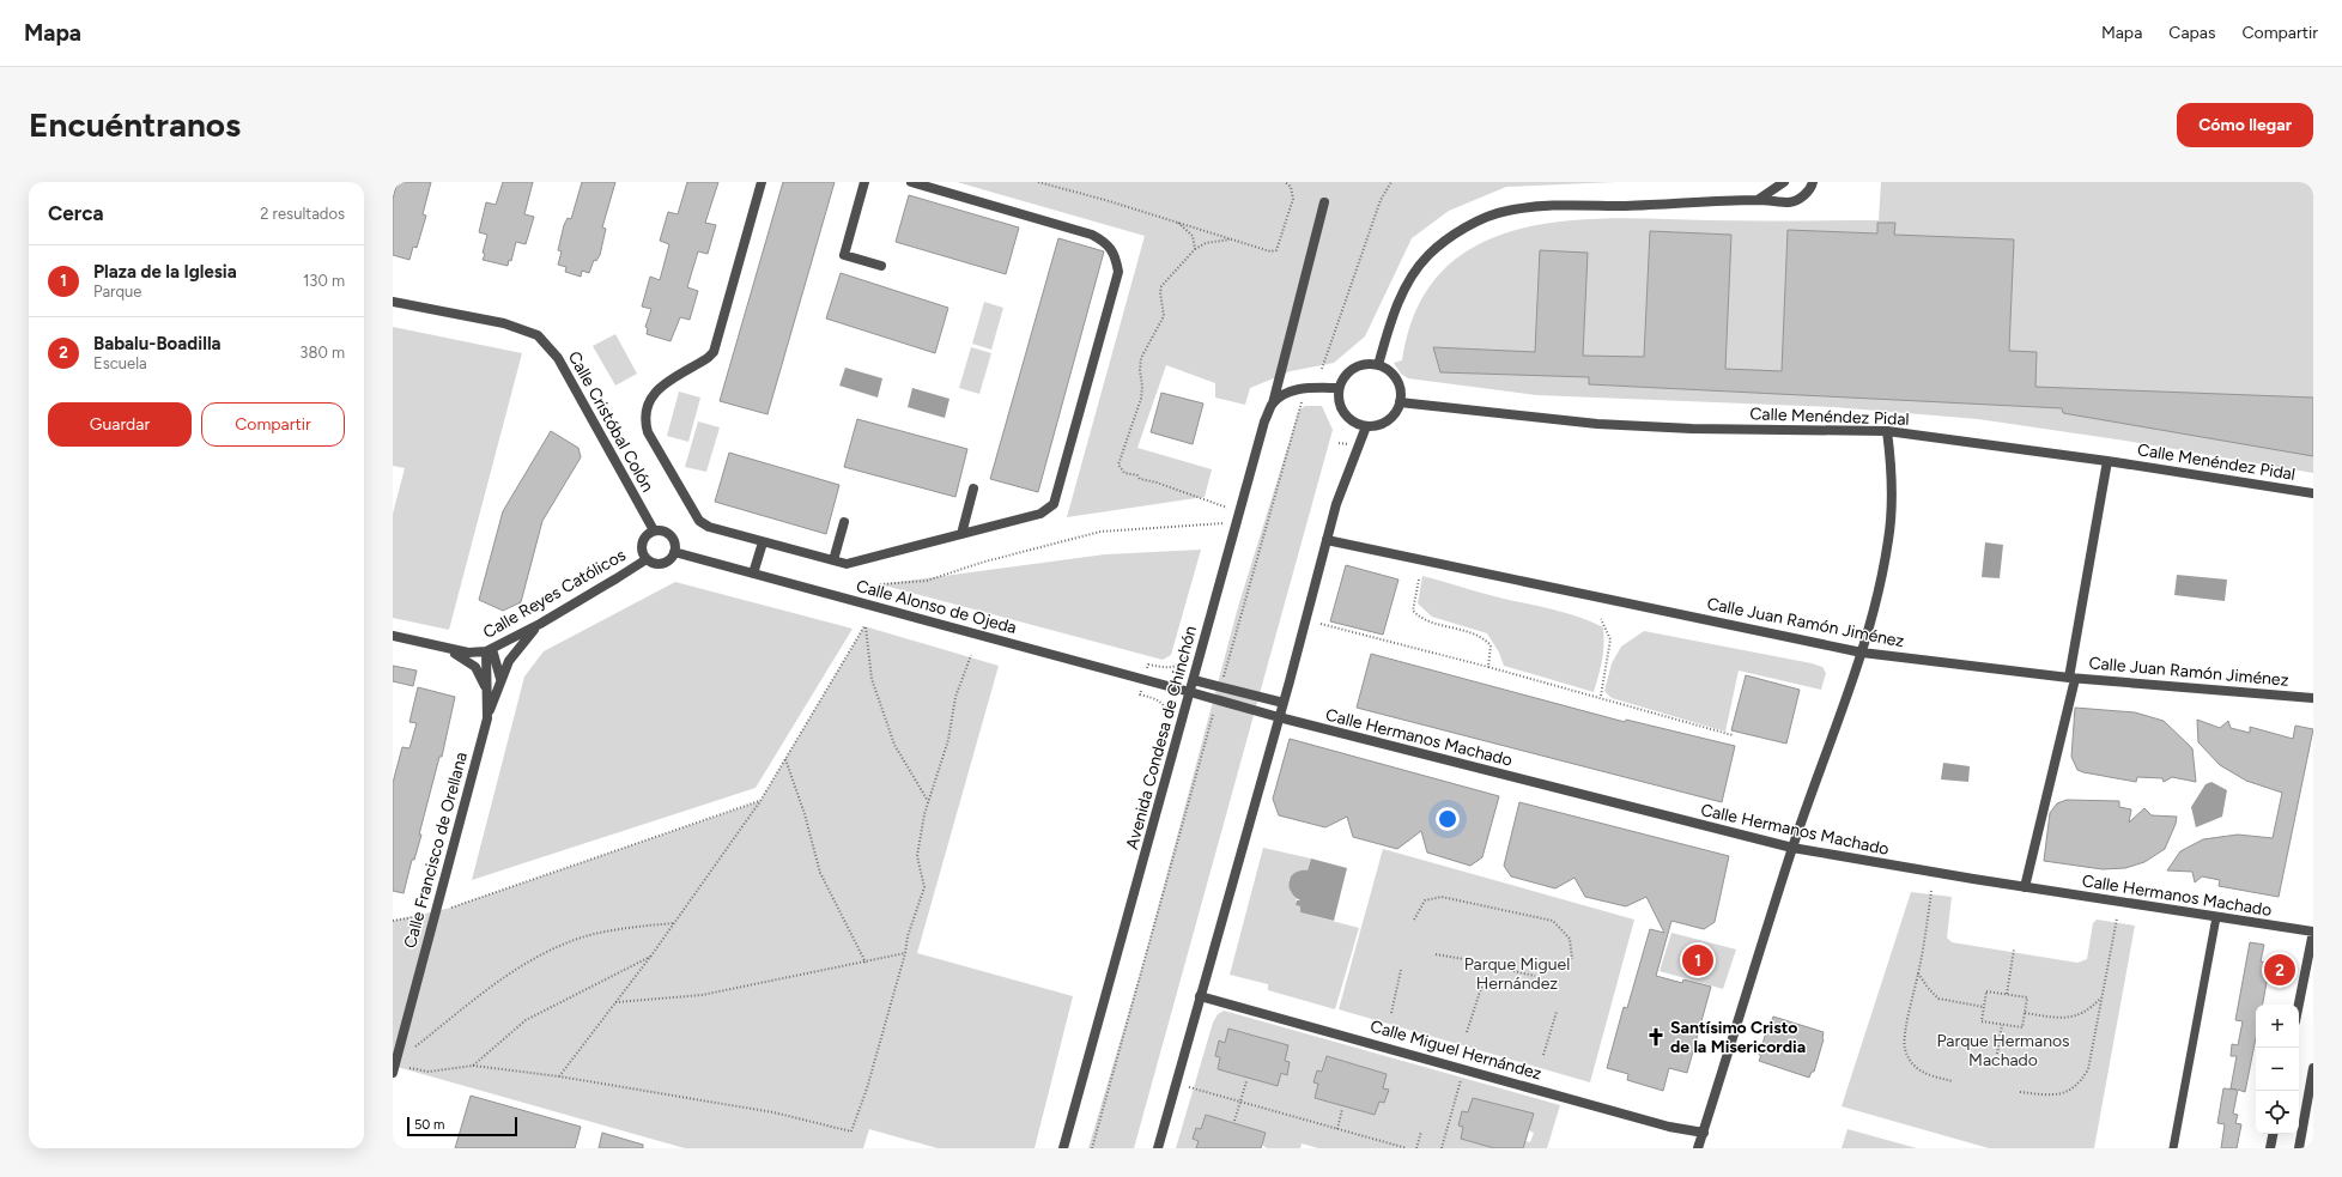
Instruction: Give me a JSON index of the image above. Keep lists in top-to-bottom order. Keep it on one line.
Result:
{"streets":{"street":["Calle Menéndez Pidal","Calle Cristóbal Colón","Calle Reyes Católicos","Calle Alonso de Ojeda","Calle Juan Ramón Jiménez","Avenida Condesa de Chinchón","Calle Hermanos Machado","Calle Francisco de Orellana","Calle Miguel Hernández"]},"crossings":[["Calle Cristóbal Colón","Calle Reyes Católicos"],["Calle Cristóbal Colón","Calle Alonso de Ojeda"],["Calle Reyes Católicos","Calle Alonso de Ojeda"],["Calle Reyes Católicos","Calle Francisco de Orellana"],["Calle Alonso de Ojeda","Avenida Condesa de Chinchón"],["Calle Alonso de Ojeda","Calle Hermanos Machado"]],"parks":["Parque Miguel Hernández","Parque Hermanos Machado"],"places":{"church":["Santísimo Cristo de la Misericordia"]},"scale_bar":"50 m","page":{"header":"Mapa","nav":["Mapa","Capas","Compartir"],"buttons":["Cómo llegar",["Guardar","Compartir"]],"title":"Encuéntranos","heading":["Cerca","2 resultados"],"list":[{"mark":"1","name":"Plaza de la Iglesia","note":"Parque","value":"130 m"},{"mark":"2","name":"Babalu-Boadilla","note":"Escuela","value":"380 m"}],"pins":["1","2"],"map_buttons":["+","−"],"scale":"50 m"}}
